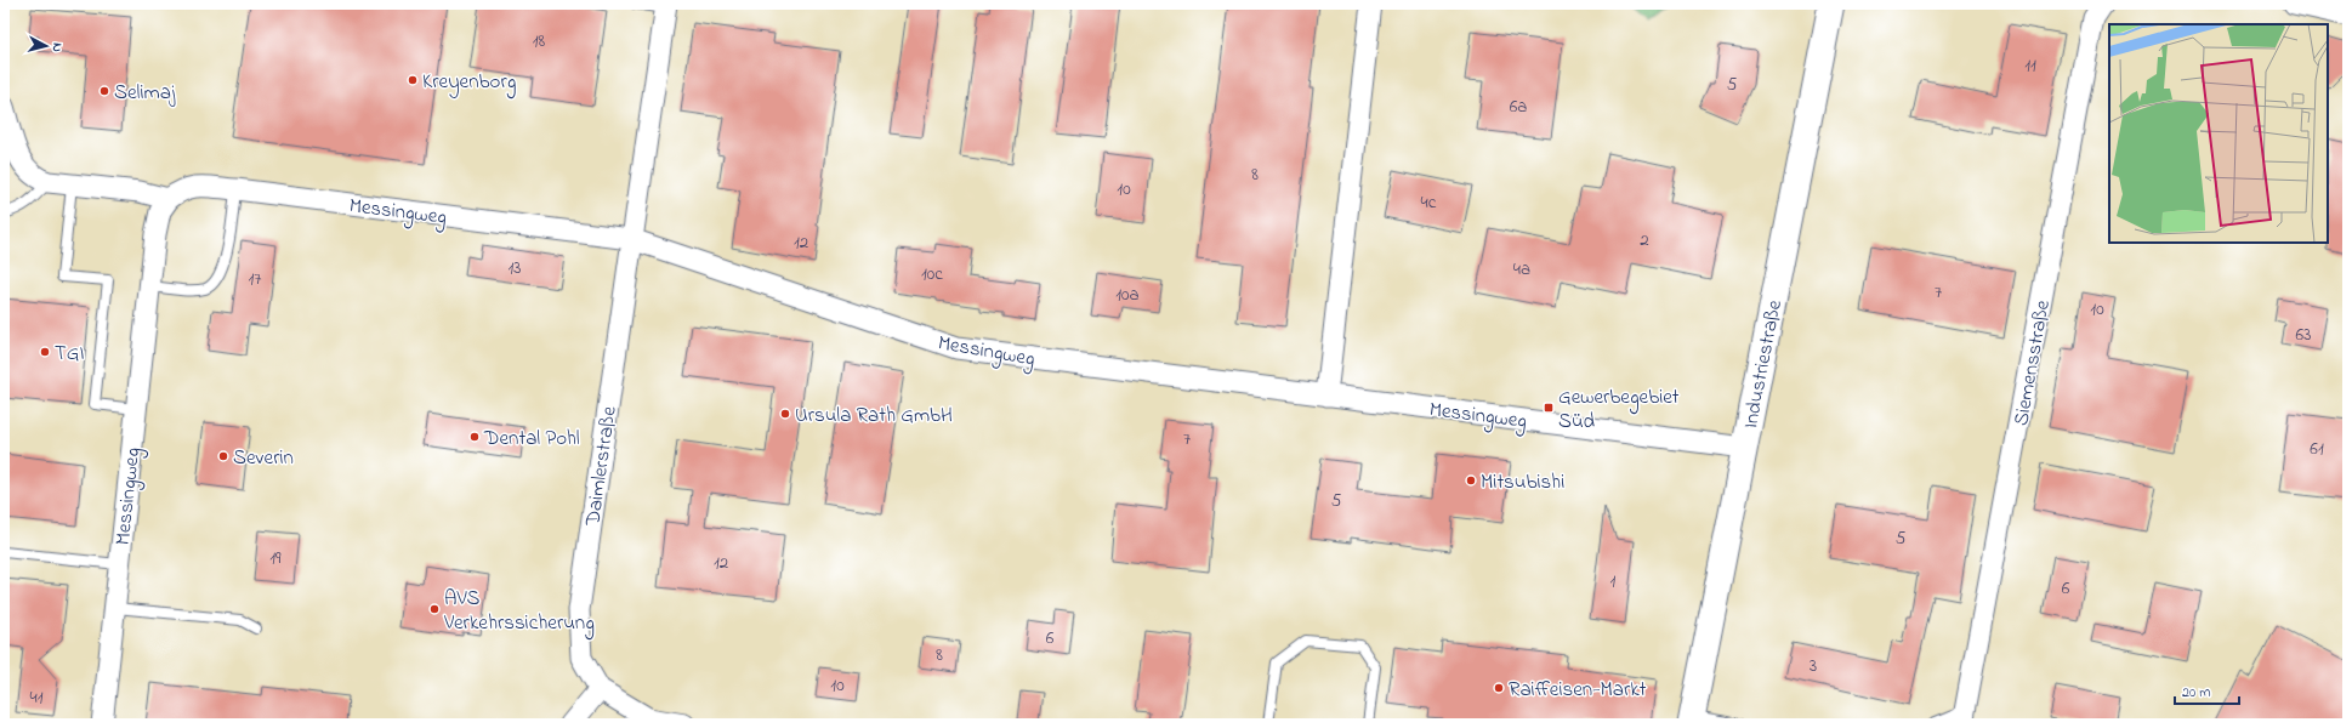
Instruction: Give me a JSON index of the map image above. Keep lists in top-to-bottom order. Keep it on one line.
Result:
{"streets":{"street":["Messingweg","Siemensstraße","Industriestraße","Daimlerstraße"]},"crossings":[["Messingweg","Industriestraße"],["Messingweg","Daimlerstraße"]],"places":{"other":["Kreyenborg","Selimaj","TGI","Ursula Rath GmbH","Dental Pohl","Severin","Mitsubishi","AVS Verkehrssicherung","Raiffeisen-Markt"],"transit":["Gewerbegebiet Süd"]},"house_numbers":["18","11","5","6a","8","10","4c","2","12","13","4a","10c","17","7","10a","10","63","7","61","5","5","19","12","1","6","6","8","3","10","41"],"scale_bar":"20 m","north":"right"}
